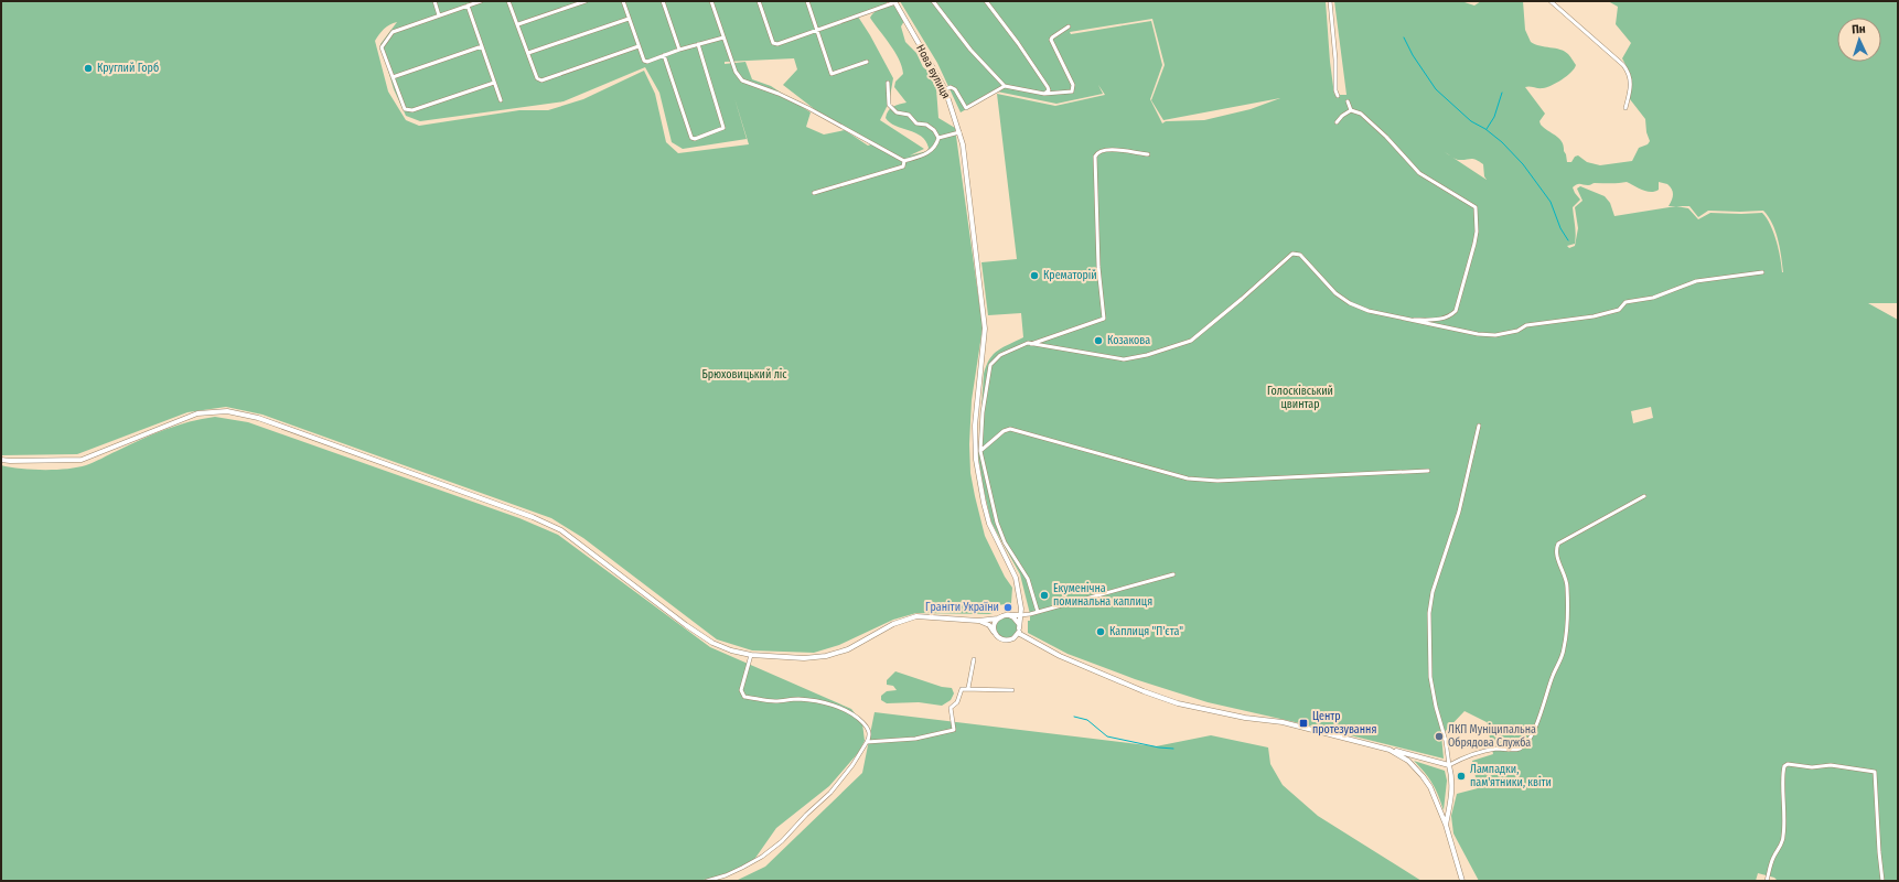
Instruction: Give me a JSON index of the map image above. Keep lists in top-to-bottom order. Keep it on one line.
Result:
{"streets":{"street":["Нова вулиця"]},"parks":["Брюховицький ліс","Голосківський цвинтар"],"places":{"other":["Круглий Горб","Крематорій","Козакова","Екуменічна поминальна каплиця","Граніти України","Каплиця \"П'єта\"","ЛКП Муніципальна Обрядова Служба","Лампадки, пам'ятники, квіти"],"transit":["Центр протезування"]},"north":"top"}
